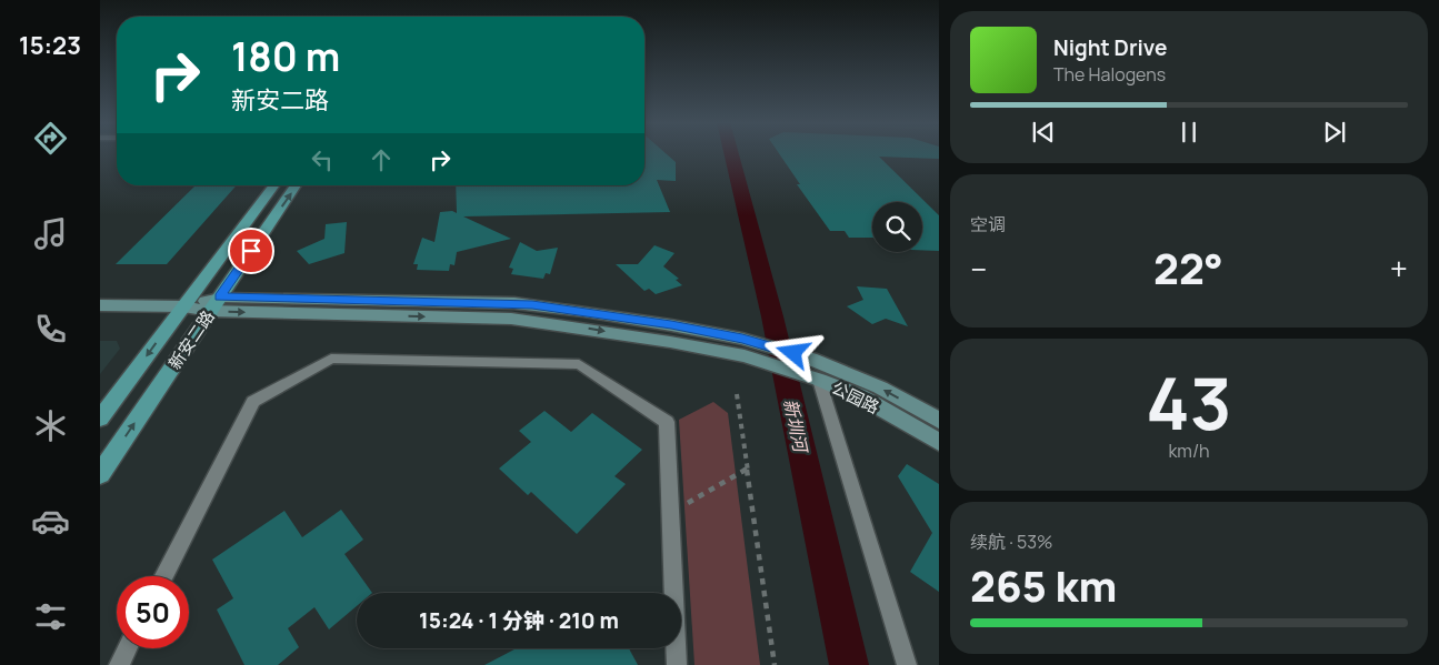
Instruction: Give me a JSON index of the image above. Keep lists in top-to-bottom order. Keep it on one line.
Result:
{"streets":{"main road":["新安二路","公园路"]},"crossings":[["新安二路","公园路"]],"water":["新圳河"],"page":{"tabs":"15:23","turn":["180 m","新安二路"],"song":["Night Drive","The Halogens"],"tile":["空调",["43","km/h"],["续航 · 53%","265 km"]],"heat":["−","22°","+"],"limit":"50","trip":"15:24 · 1 分钟 · 210 m"}}
